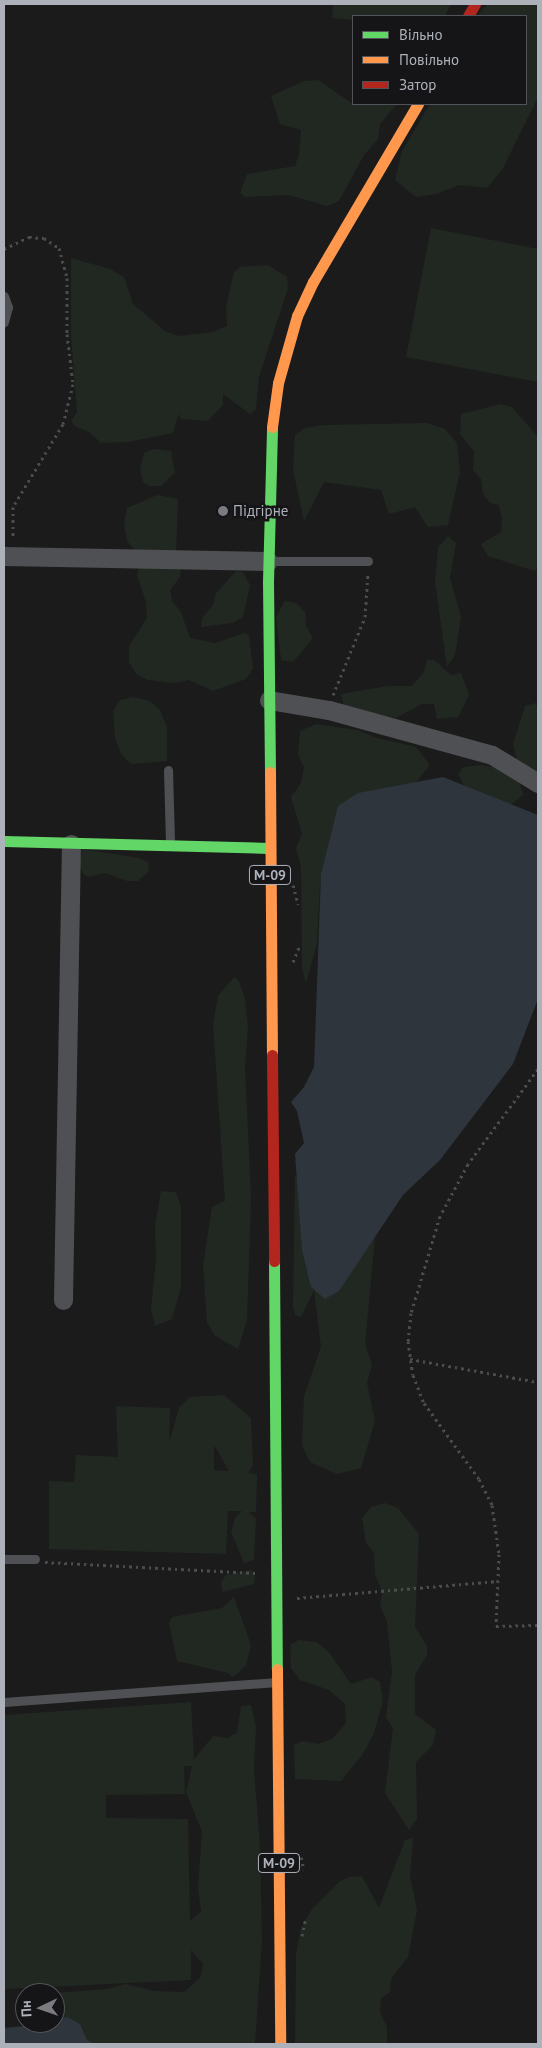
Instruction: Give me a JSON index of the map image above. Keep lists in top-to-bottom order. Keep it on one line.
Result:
{"streets":{"main road":["М-09"]},"places":["Підгірне"],"legend":["Вільно","Повільно","Затор"],"north":"left"}
